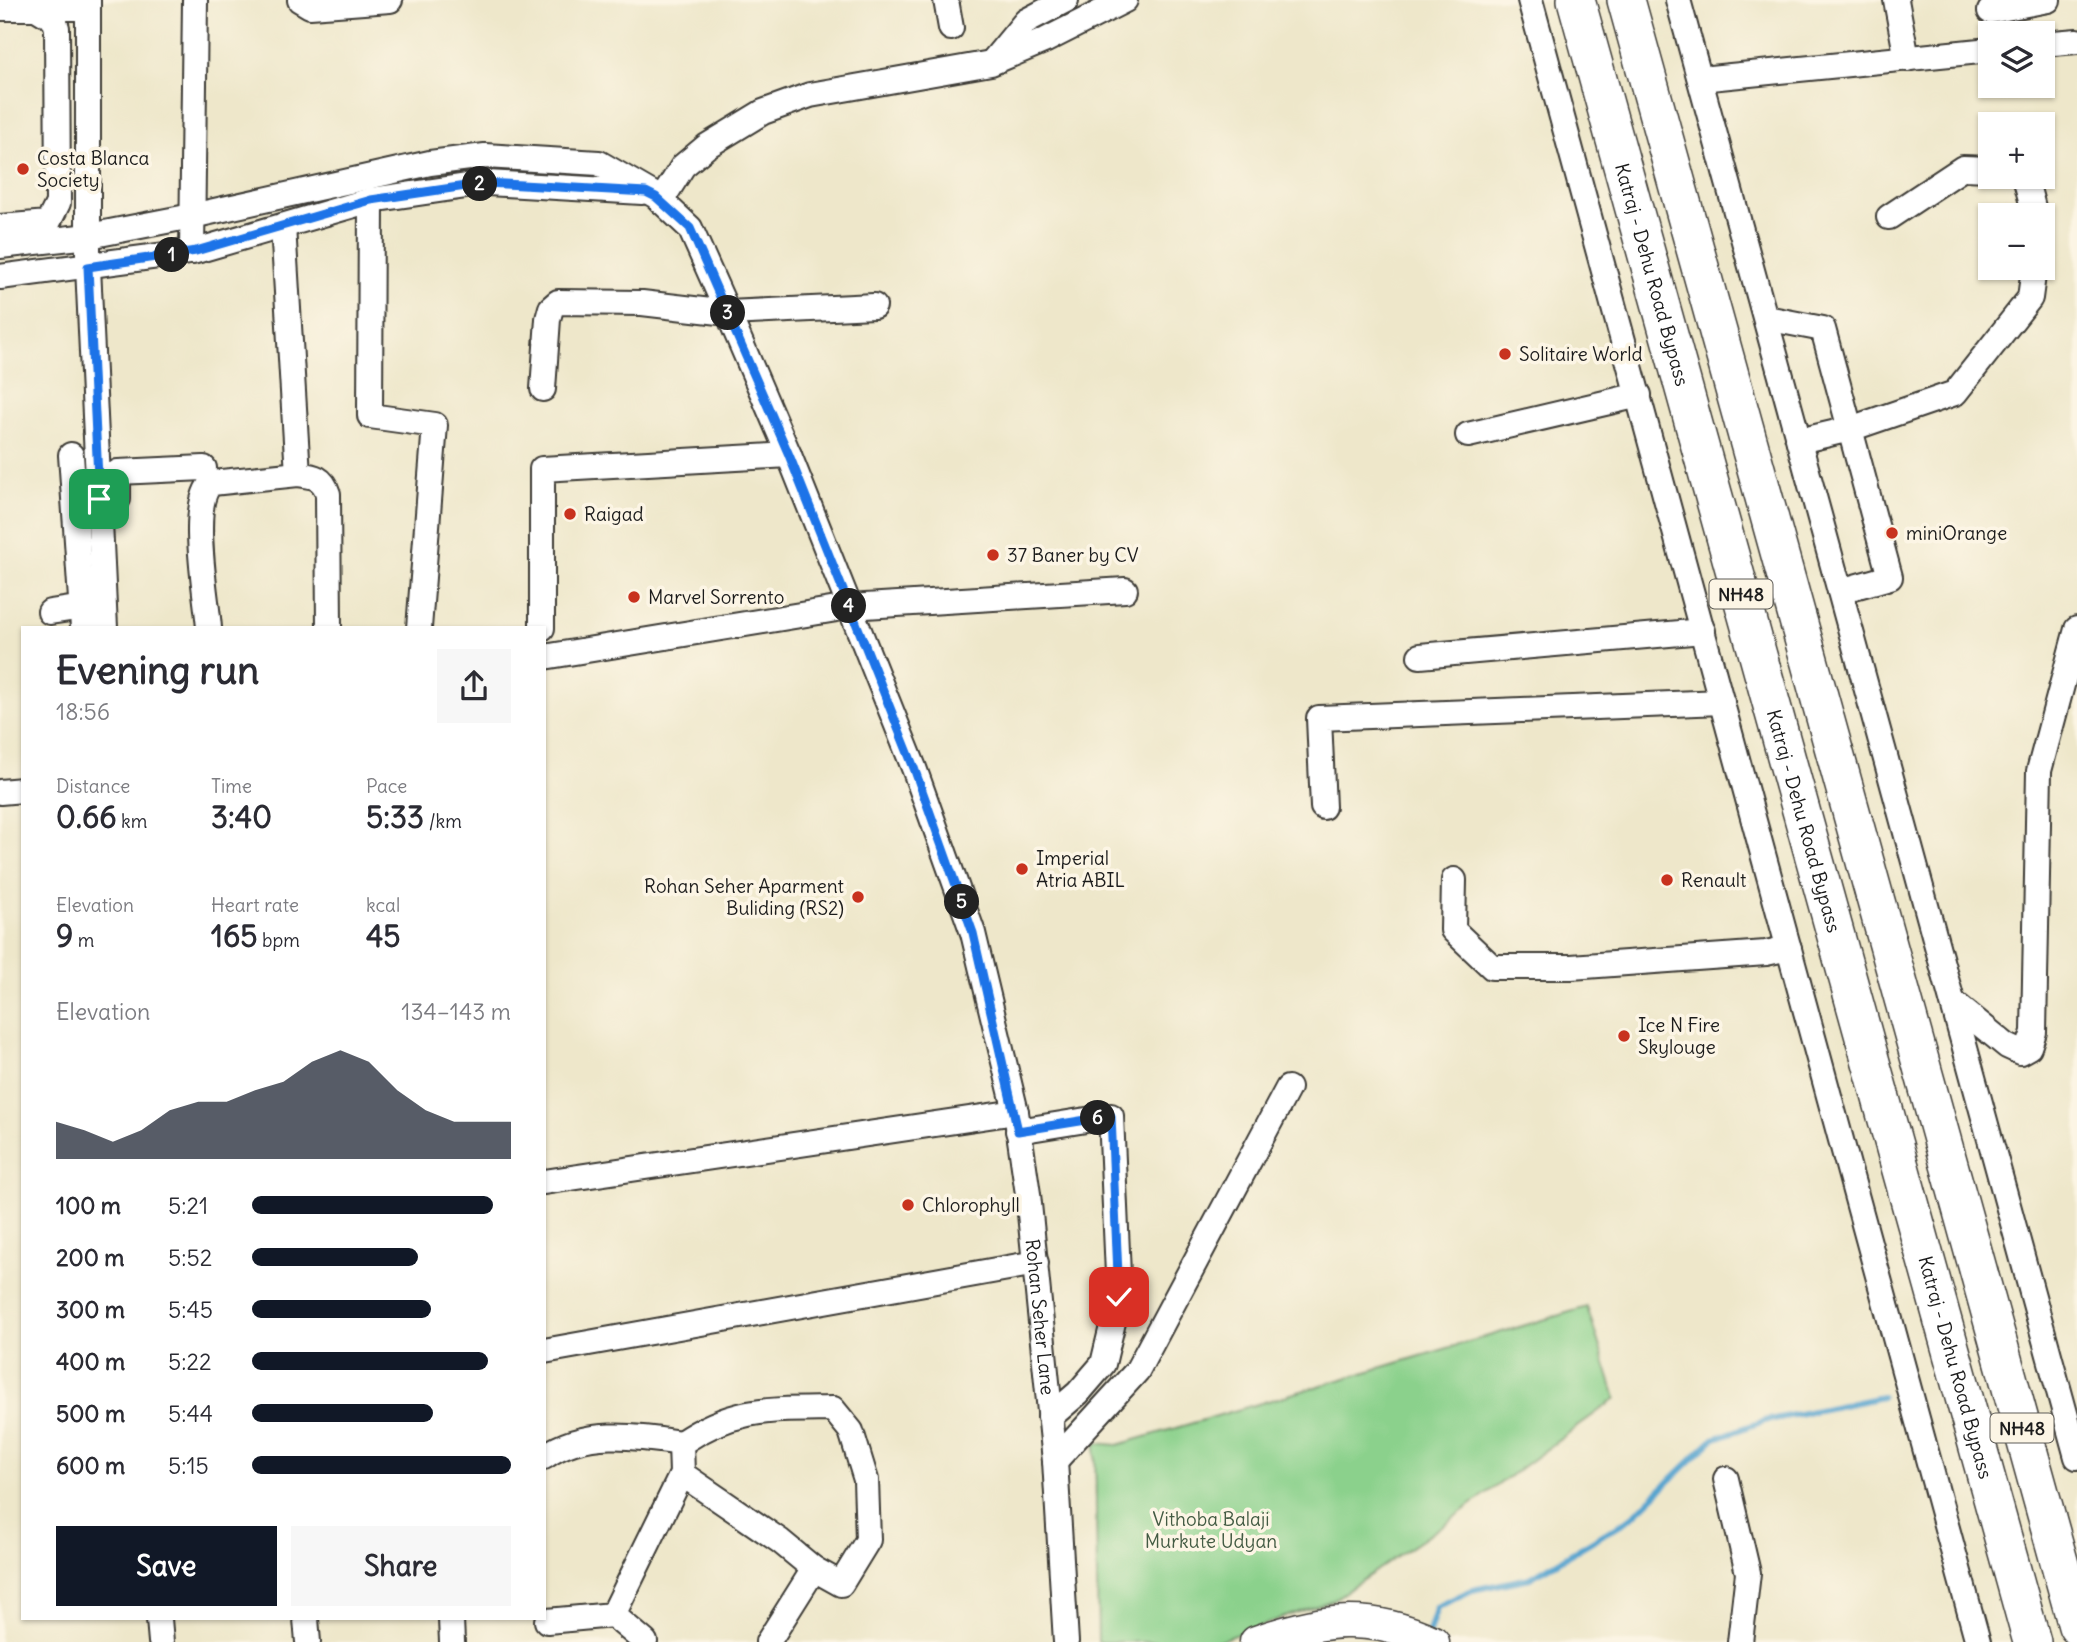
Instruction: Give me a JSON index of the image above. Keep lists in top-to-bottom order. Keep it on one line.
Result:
{"streets":{"highway":["Katraj - Dehu Road Bypass","NH48"],"street":["Rohan Seher Lane"]},"parks":["Vithoba Balaji Murkute Udyan"],"places":["Costa Blanca Society","Solitaire World","Raigad","miniOrange","37 Baner by CV","Marvel Sorrento","Imperial Atria ABIL","Renault","Rohan Seher Aparment Buliding (RS2)","Ice N Fire Skylouge","Chlorophyll"],"page":{"map_buttons":["+","−"],"pins":["2","1","3","4","5","6"],"heading":["Evening run","18:56"],"stats":[["Distance","0.66 km"],["Time","3:40"],["Pace","5:33 /km"],["Elevation","9 m"],["Heart rate","165 bpm"],["kcal","45"]],"chart":["Elevation","134–143 m"],"list":[{"name":"100 m","note":"5:21"},{"name":"200 m","note":"5:52"},{"name":"300 m","note":"5:45"},{"name":"400 m","note":"5:22"},{"name":"500 m","note":"5:44"},{"name":"600 m","note":"5:15"}],"buttons":["Save","Share"]}}
